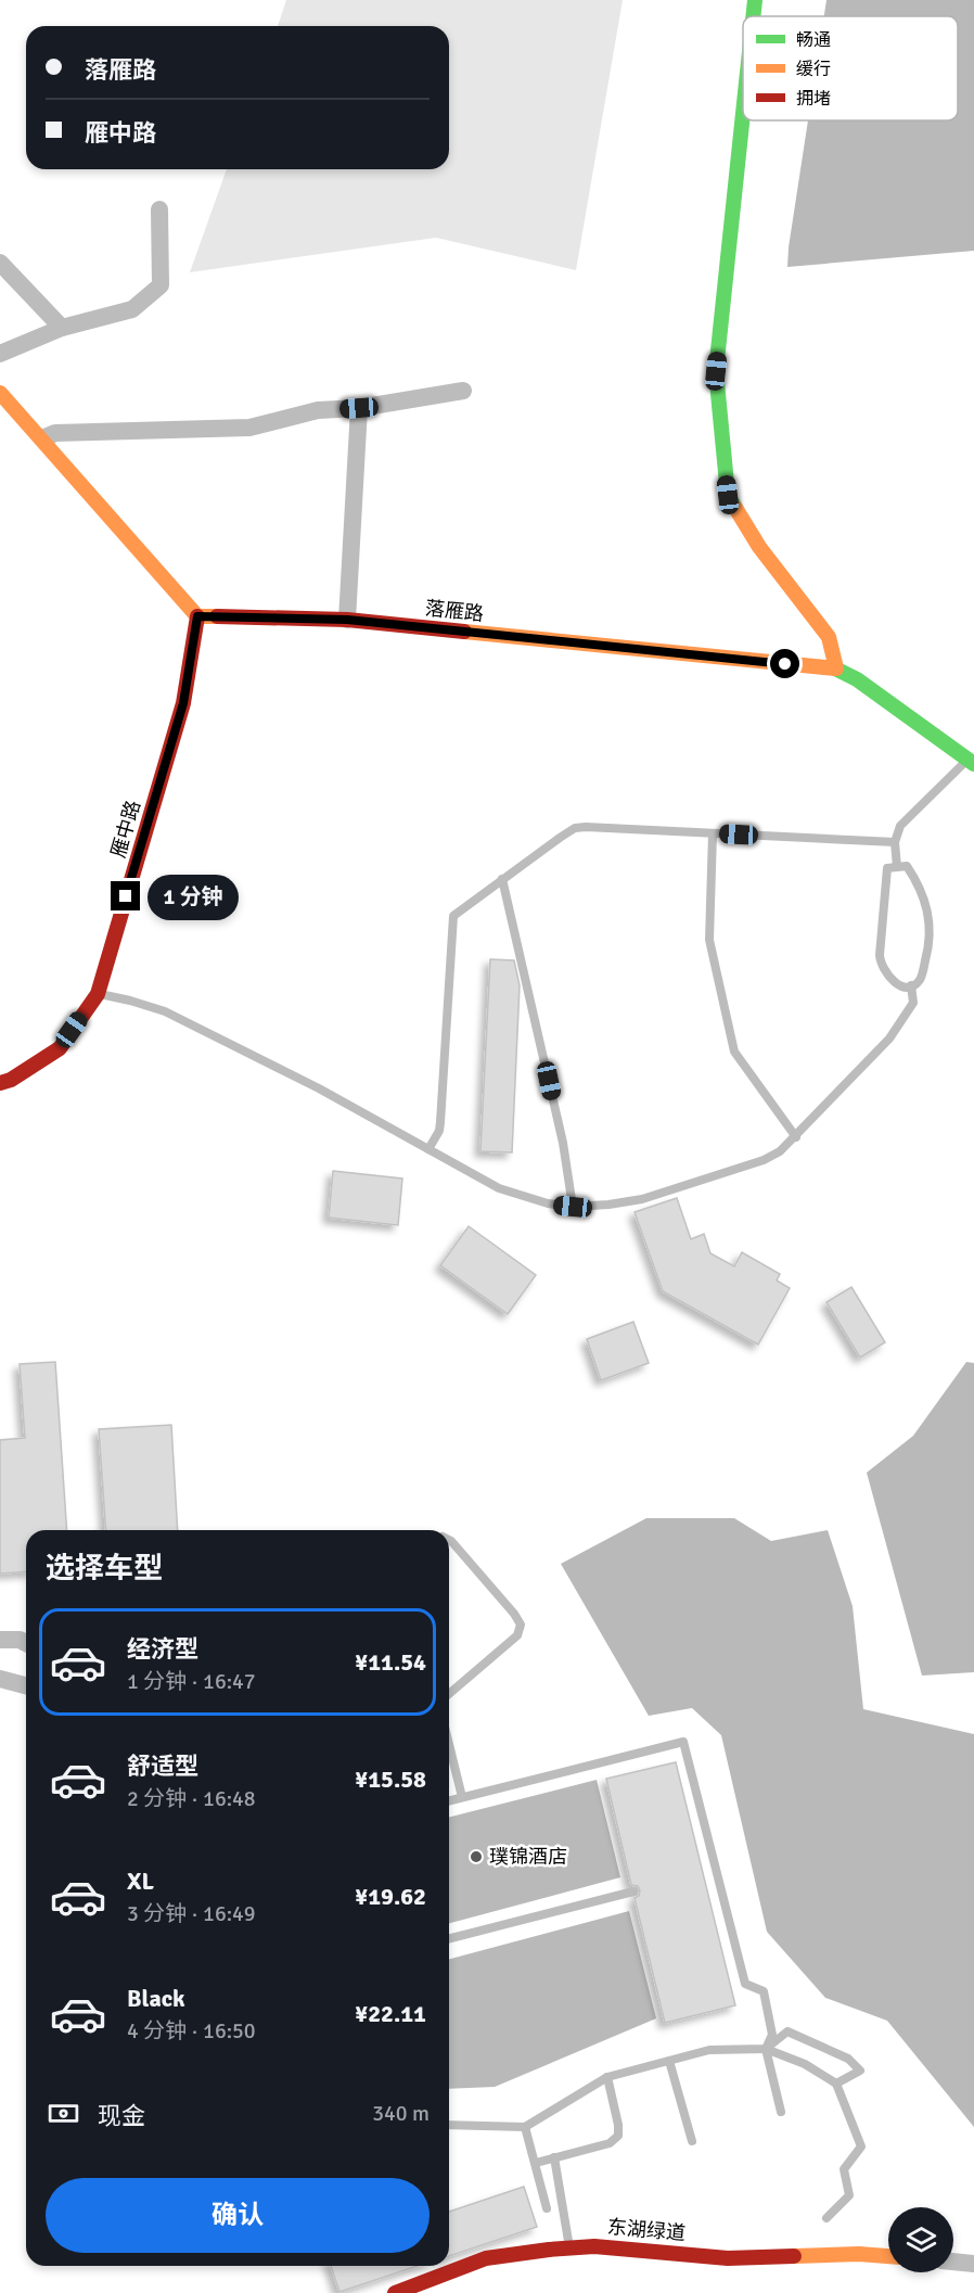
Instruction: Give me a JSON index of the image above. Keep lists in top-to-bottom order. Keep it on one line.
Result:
{"streets":{"street":["落雁路","雁中路","东湖绿道"]},"crossings":[["落雁路","雁中路"]],"places":["璞锦酒店"],"legend":["畅通","缓行","拥堵"],"page":{"banner":["落雁路","雁中路"],"bubble":"1 分钟","heading":"选择车型","list":[{"name":"经济型","note":"1 分钟 · 16:47","value":"¥11.54"},{"name":"舒适型","note":"2 分钟 · 16:48","value":"¥15.58"},{"name":"XL","note":"3 分钟 · 16:49","value":"¥19.62"},{"name":"Black","note":"4 分钟 · 16:50","value":"¥22.11"}],"pay":["现金","340 m"],"buttons":"确认"}}
